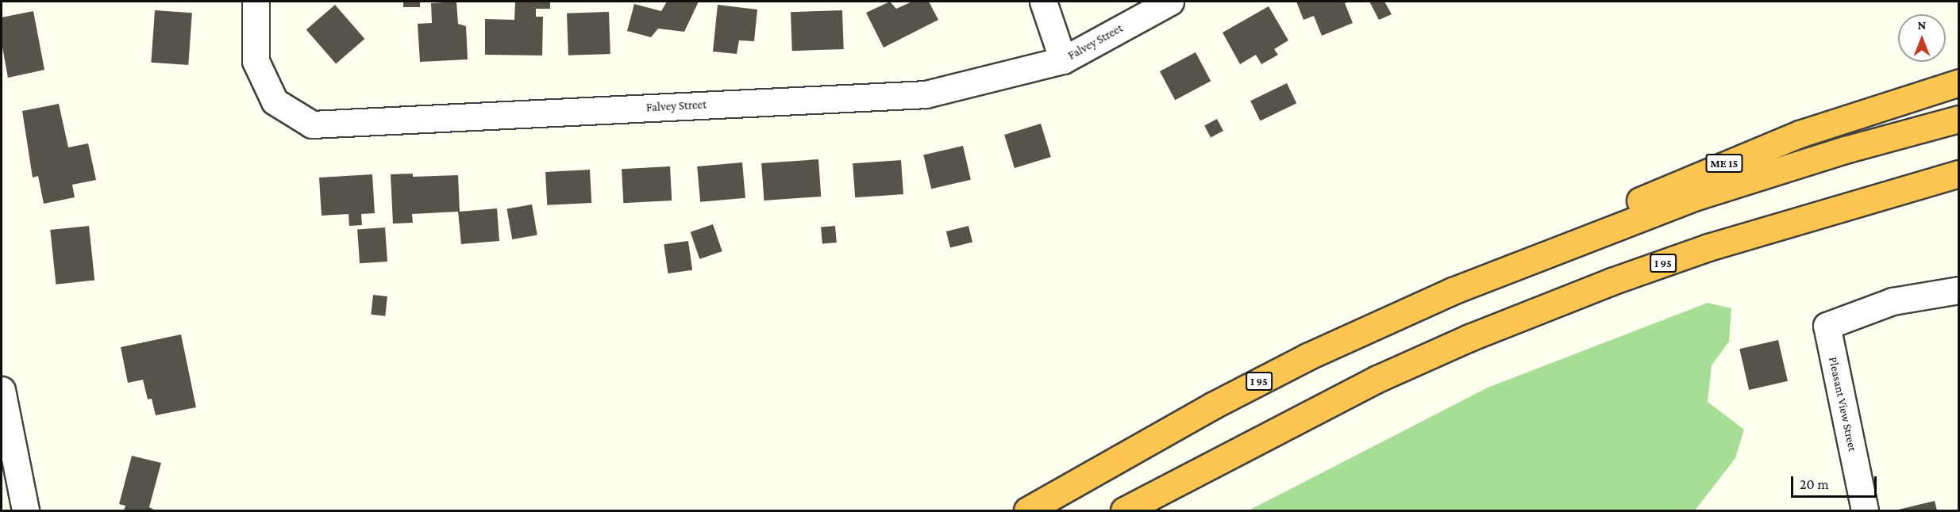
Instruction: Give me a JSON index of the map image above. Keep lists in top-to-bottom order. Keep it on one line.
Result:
{"streets":{"highway":["ME 15","I 95"],"street":["Falvey Street","Pleasant View Street"]},"crossings":[["ME 15","I 95"]],"scale_bar":"20 m","north":"top"}
